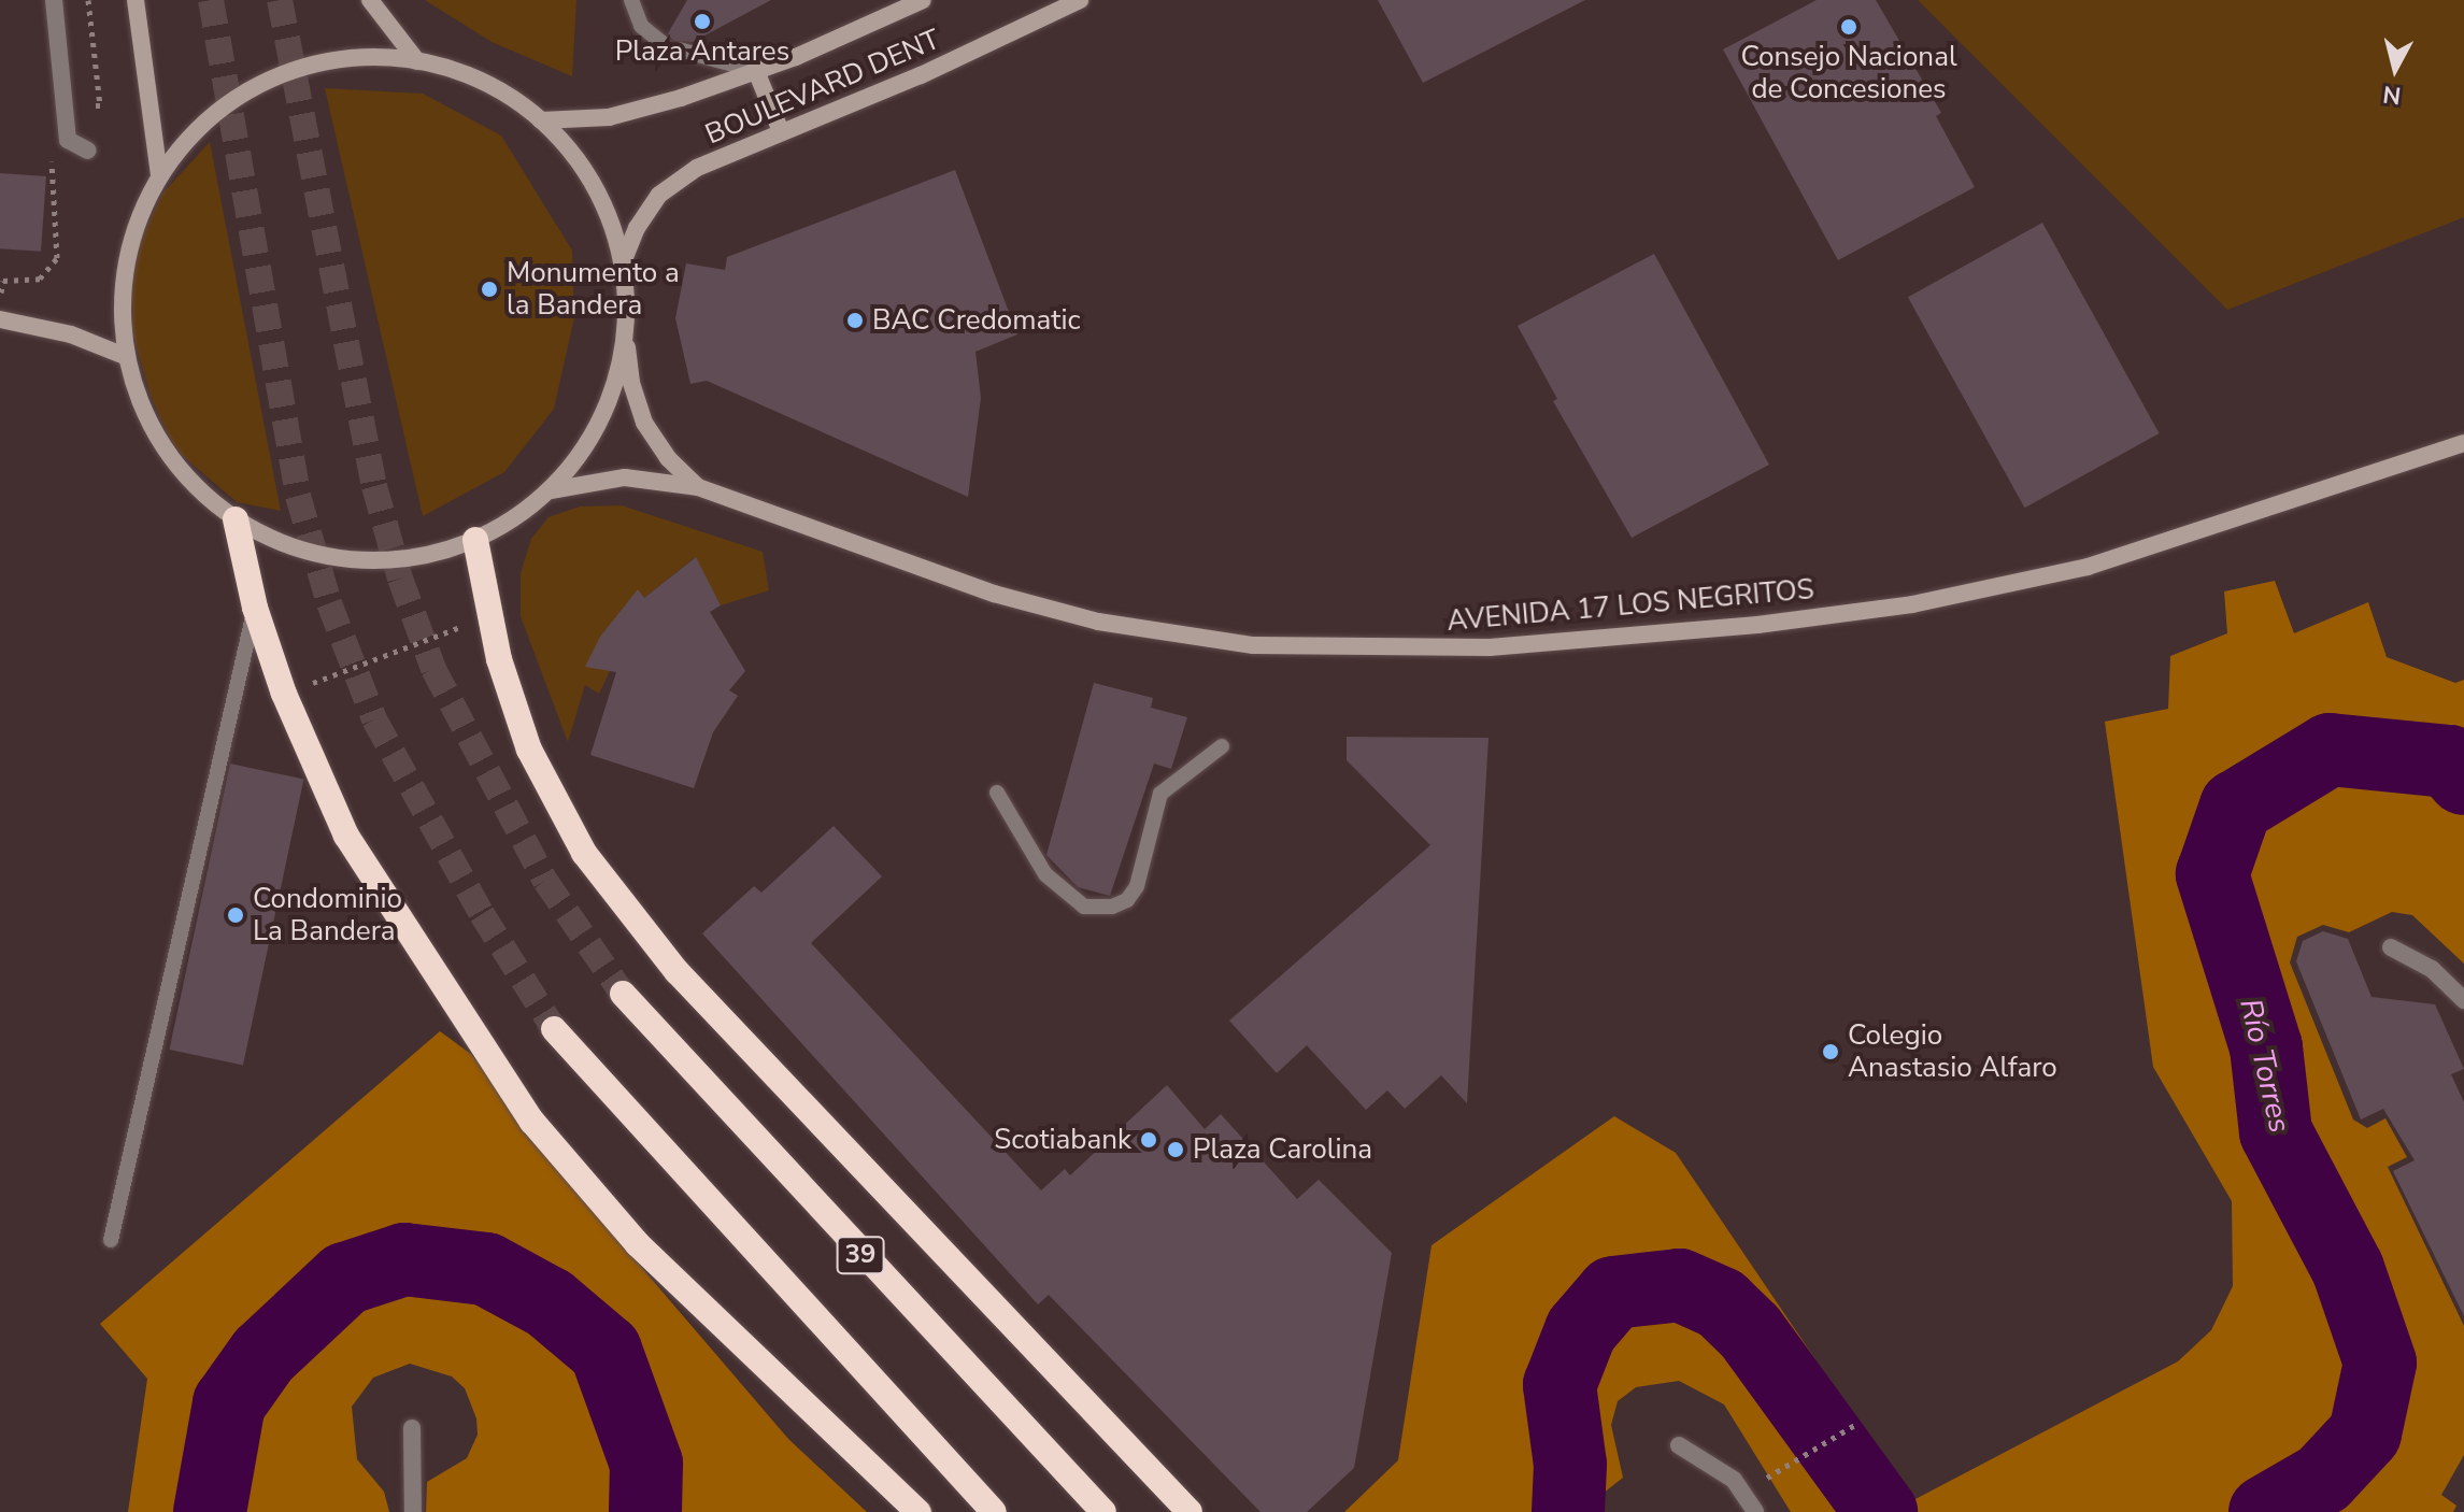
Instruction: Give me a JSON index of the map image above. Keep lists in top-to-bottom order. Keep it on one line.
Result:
{"streets":{"highway":["39"],"street":["BOULEVARD DENT","AVENIDA 17 LOS NEGRITOS"]},"crossings":[["BOULEVARD DENT","AVENIDA 17 LOS NEGRITOS"]],"water":["Río Torres"],"places":["Plaza Antares","Consejo Nacional de Concesiones","Monumento a la Bandera","BAC Credomatic","Condominio La Bandera","Colegio Anastasio Alfaro","Scotiabank","Plaza Carolina"],"north":"bottom"}
